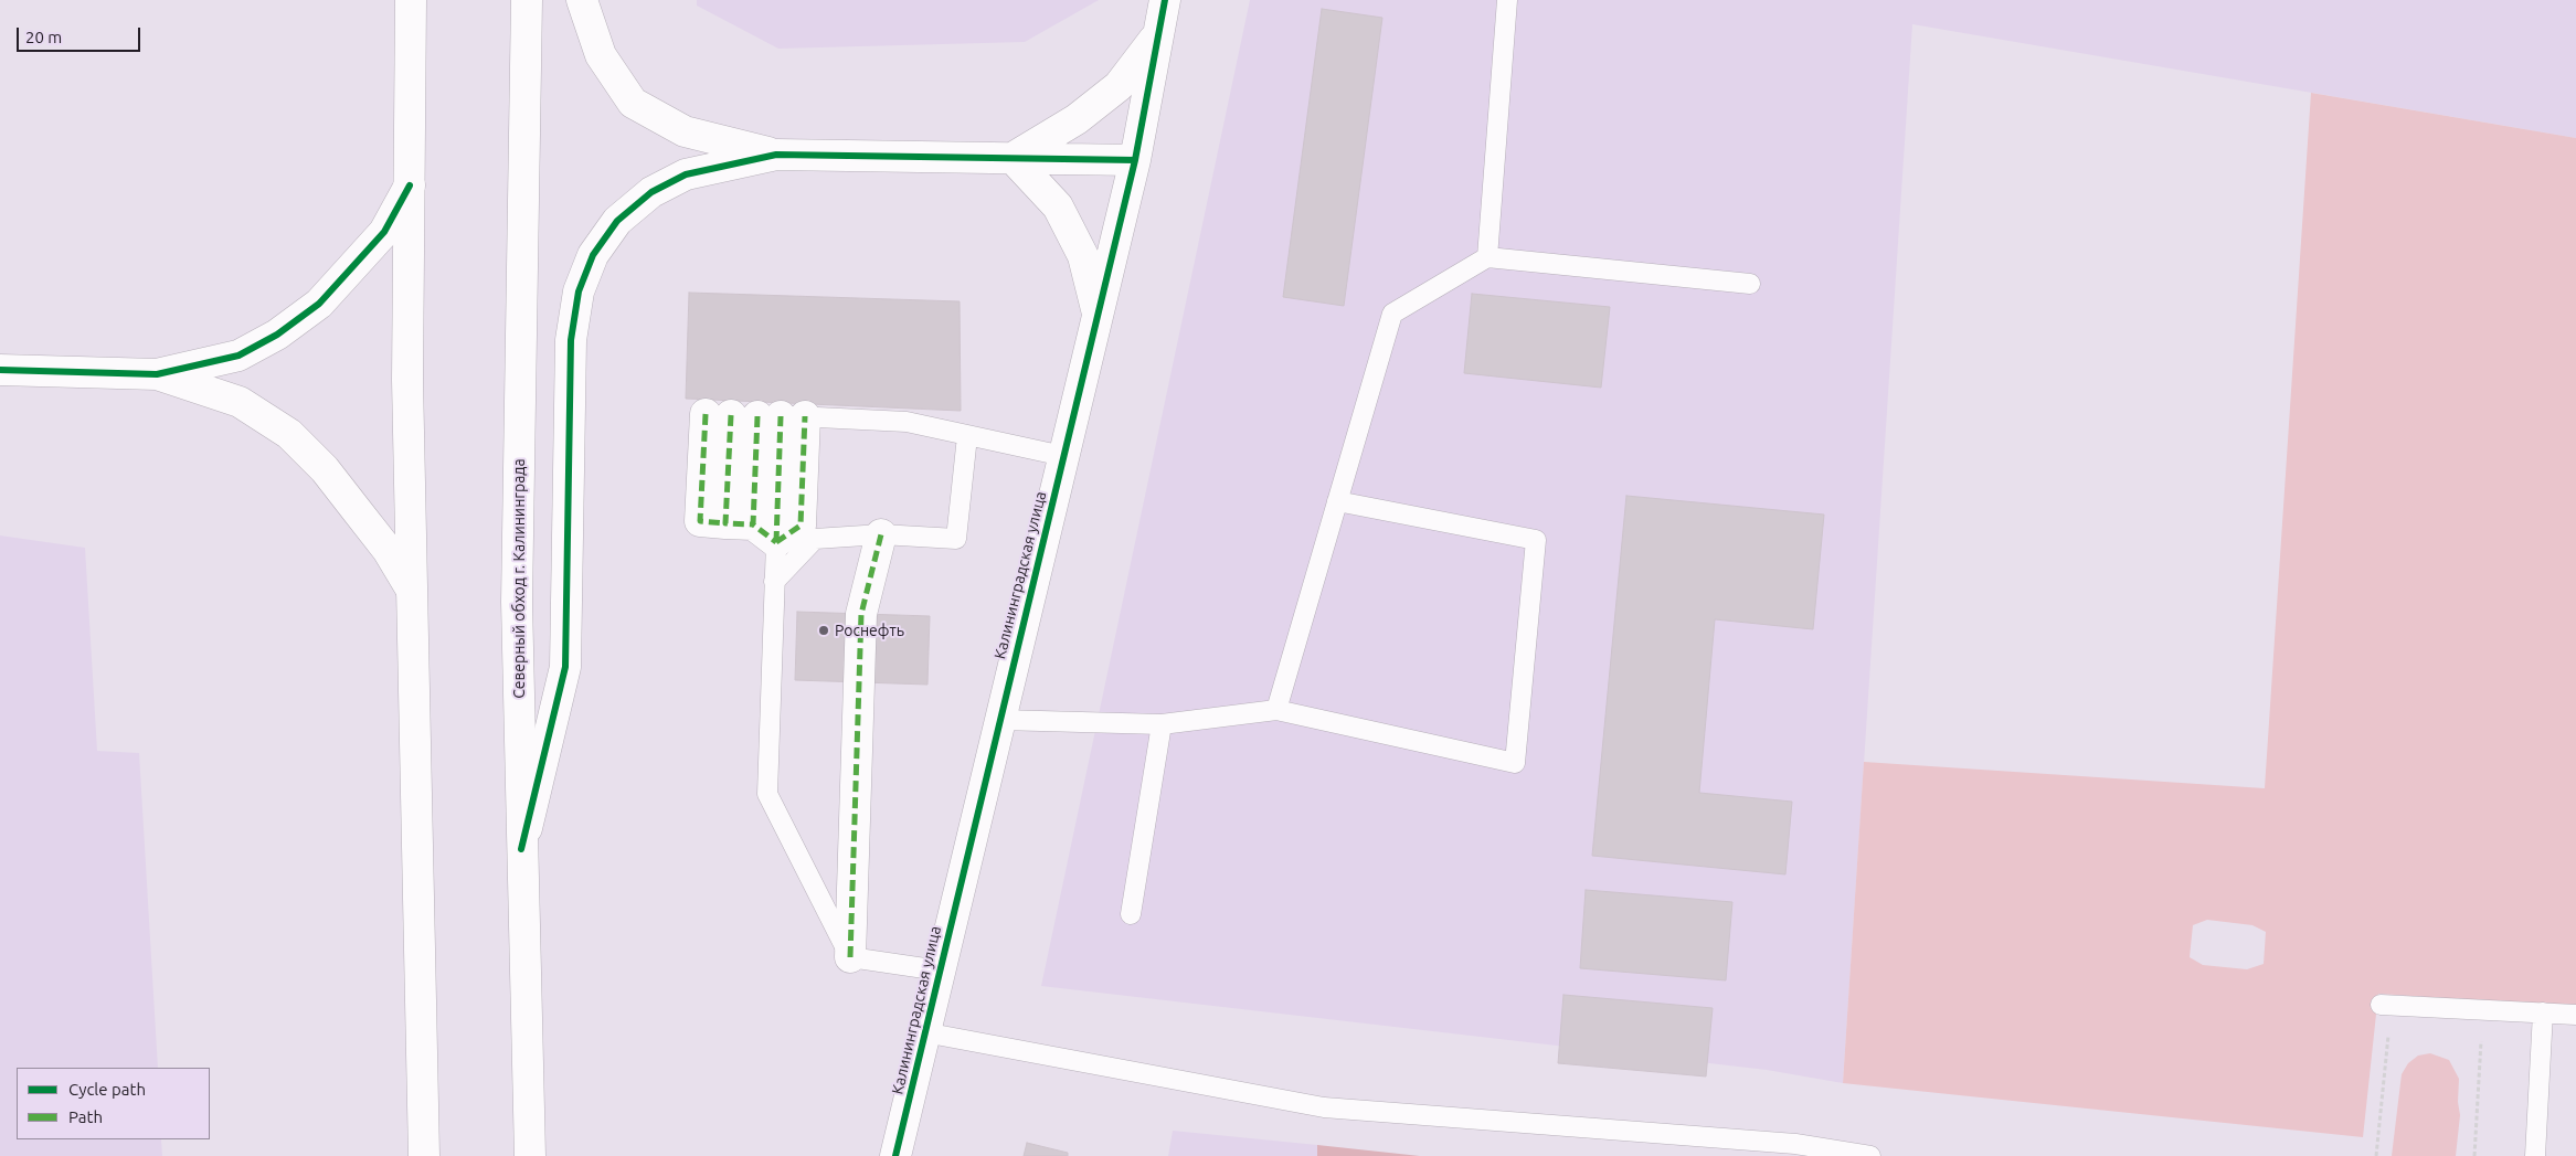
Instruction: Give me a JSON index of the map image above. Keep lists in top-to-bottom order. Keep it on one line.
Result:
{"streets":{"main road":["Калининградская улица","Северный обход г. Калининграда"]},"places":["Роснефть"],"legend":["Cycle path","Path"],"scale_bar":"20 m"}
